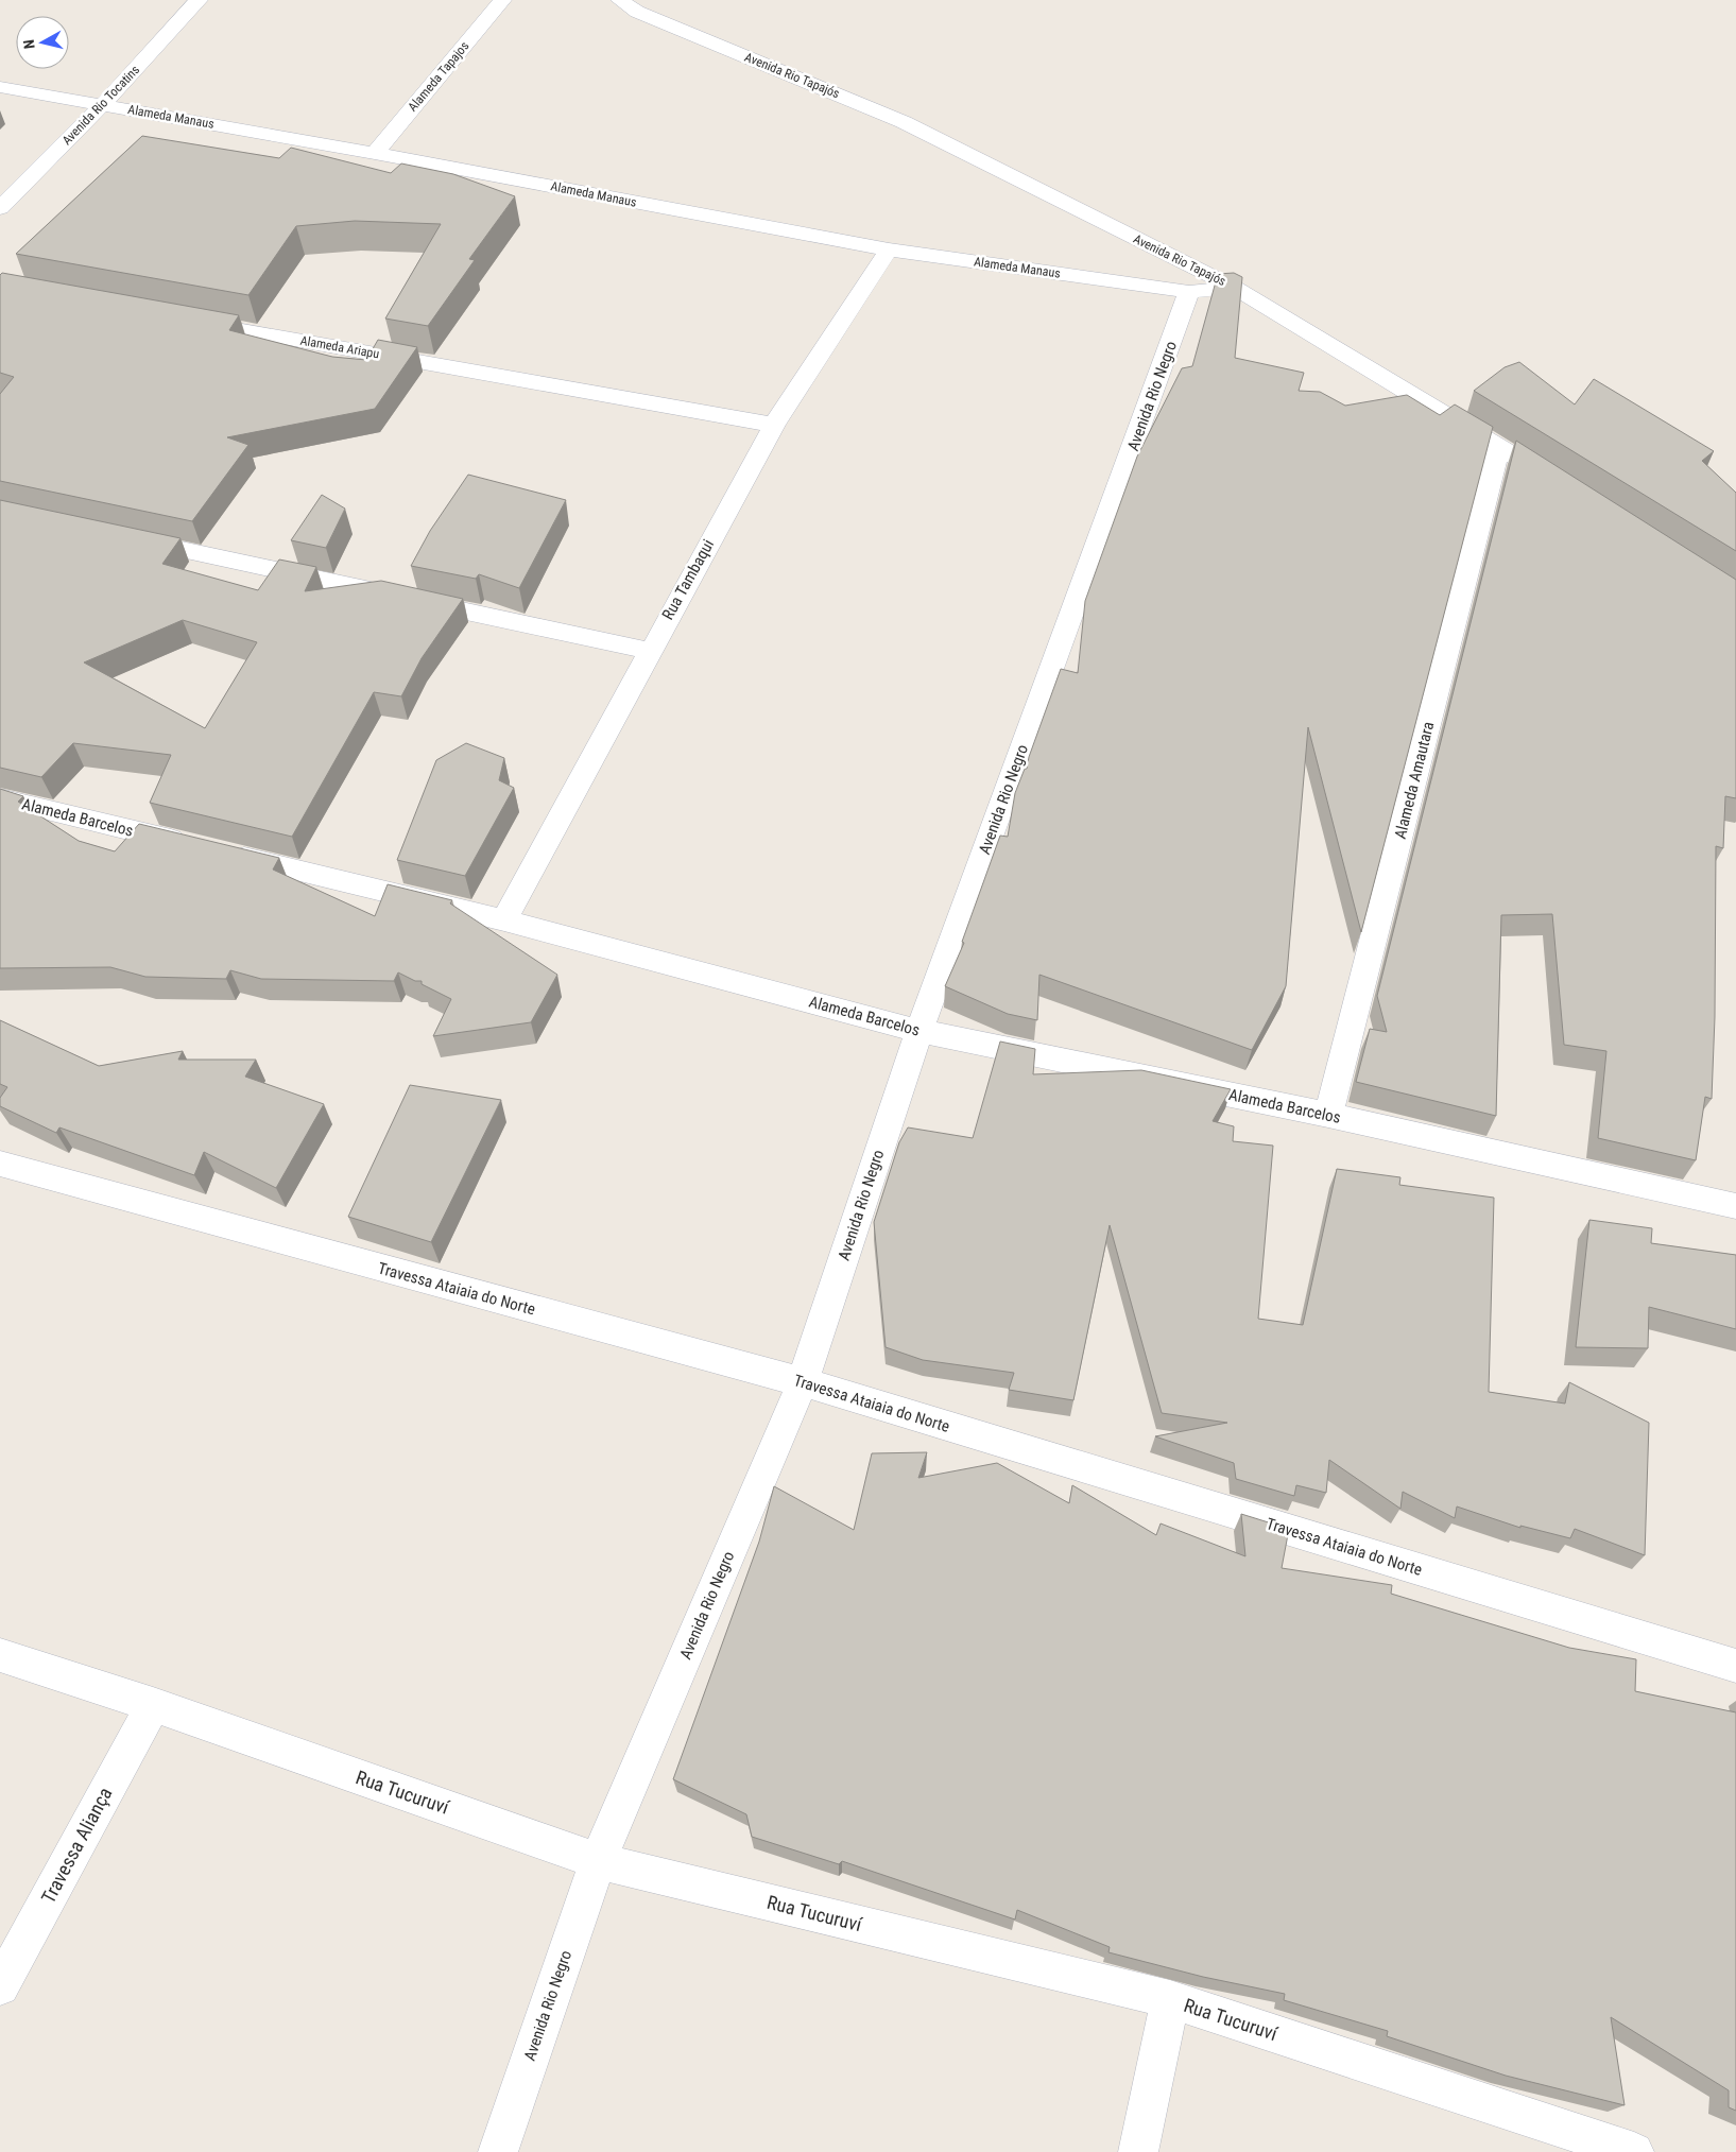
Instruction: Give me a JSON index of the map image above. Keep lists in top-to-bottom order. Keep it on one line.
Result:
{"streets":{"street":["Avenida Rio Tapajós","Alameda Tapajos","Avenida Rio Tocatins","Alameda Manaus","Alameda Ariapu","Avenida Rio Negro","Rua Tambaqui","Alameda Amautara","Alameda Barcelos","Travessa Ataiaia do Norte","Rua Tucuruví","Travessa Aliança"]},"crossings":[["Avenida Rio Tapajós","Alameda Amautara"],["Alameda Tapajos","Alameda Manaus"],["Avenida Rio Tocatins","Alameda Manaus"],["Alameda Manaus","Avenida Rio Negro"],["Alameda Manaus","Rua Tambaqui"],["Alameda Ariapu","Rua Tambaqui"],["Avenida Rio Negro","Alameda Barcelos"],["Avenida Rio Negro","Travessa Ataiaia do Norte"],["Avenida Rio Negro","Rua Tucuruví"],["Rua Tambaqui","Alameda Barcelos"],["Alameda Amautara","Alameda Barcelos"],["Rua Tucuruví","Travessa Aliança"]],"north":"left"}
